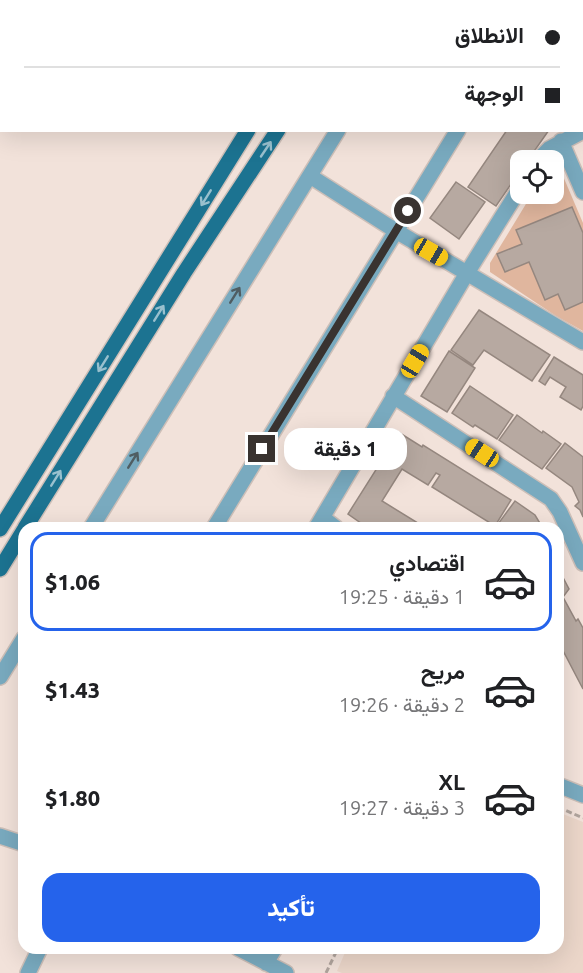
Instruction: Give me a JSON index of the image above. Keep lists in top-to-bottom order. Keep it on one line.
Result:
{"page":{"banner":["الانطلاق","الوجهة"],"bubble":"1 دقيقة","list":[{"name":"اقتصادي","note":"1 دقيقة · 19:25","value":"$1.06"},{"name":"مريح","note":"2 دقيقة · 19:26","value":"$1.43"},{"name":"XL","note":"3 دقيقة · 19:27","value":"$1.80"}],"buttons":"تأكيد"}}
